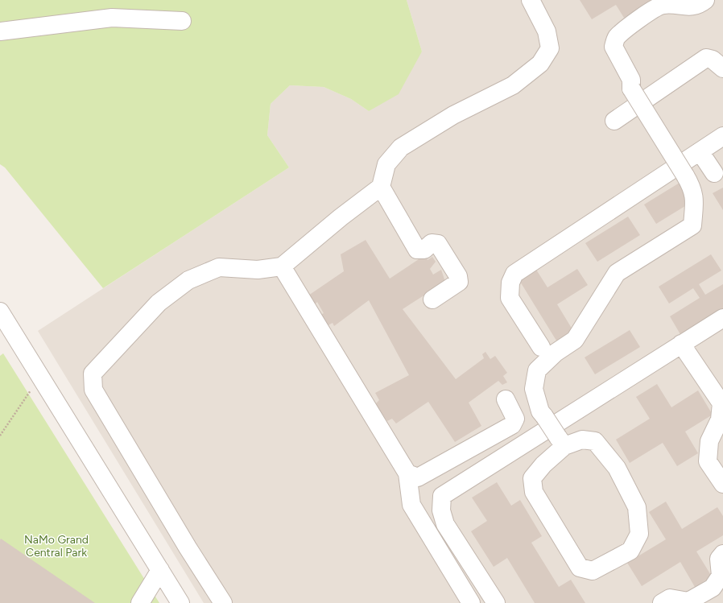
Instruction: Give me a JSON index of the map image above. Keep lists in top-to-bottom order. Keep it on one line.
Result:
{"parks":["NaMo Grand Central Park"]}
